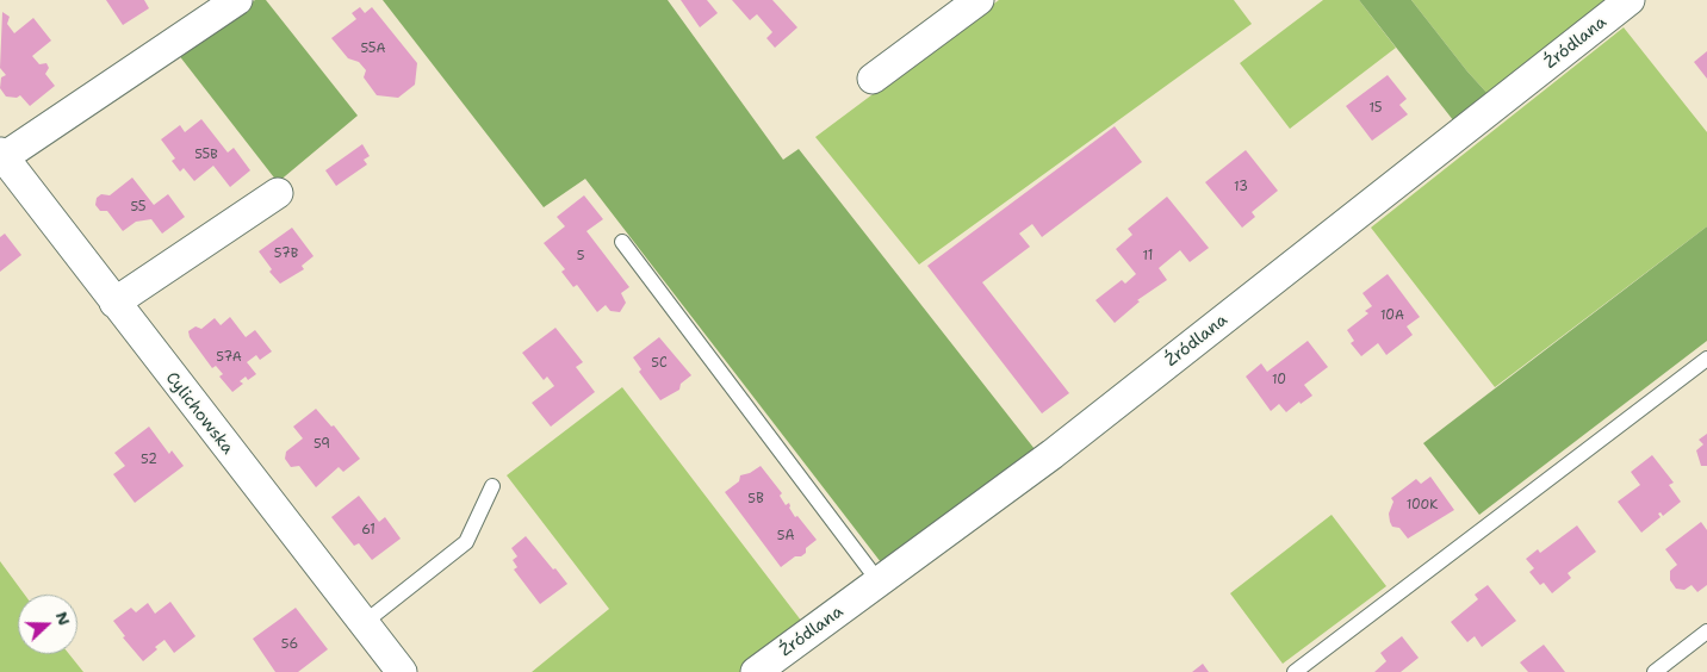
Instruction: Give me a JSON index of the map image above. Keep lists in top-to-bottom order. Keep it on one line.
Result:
{"streets":{"street":["Źródlana","Cylichowska"]},"house_numbers":["55A","15","55B","13","55","57B","5","11","10A","57A","5C","10","59","52","5B","100K","61","5A","56"],"north":"right"}
